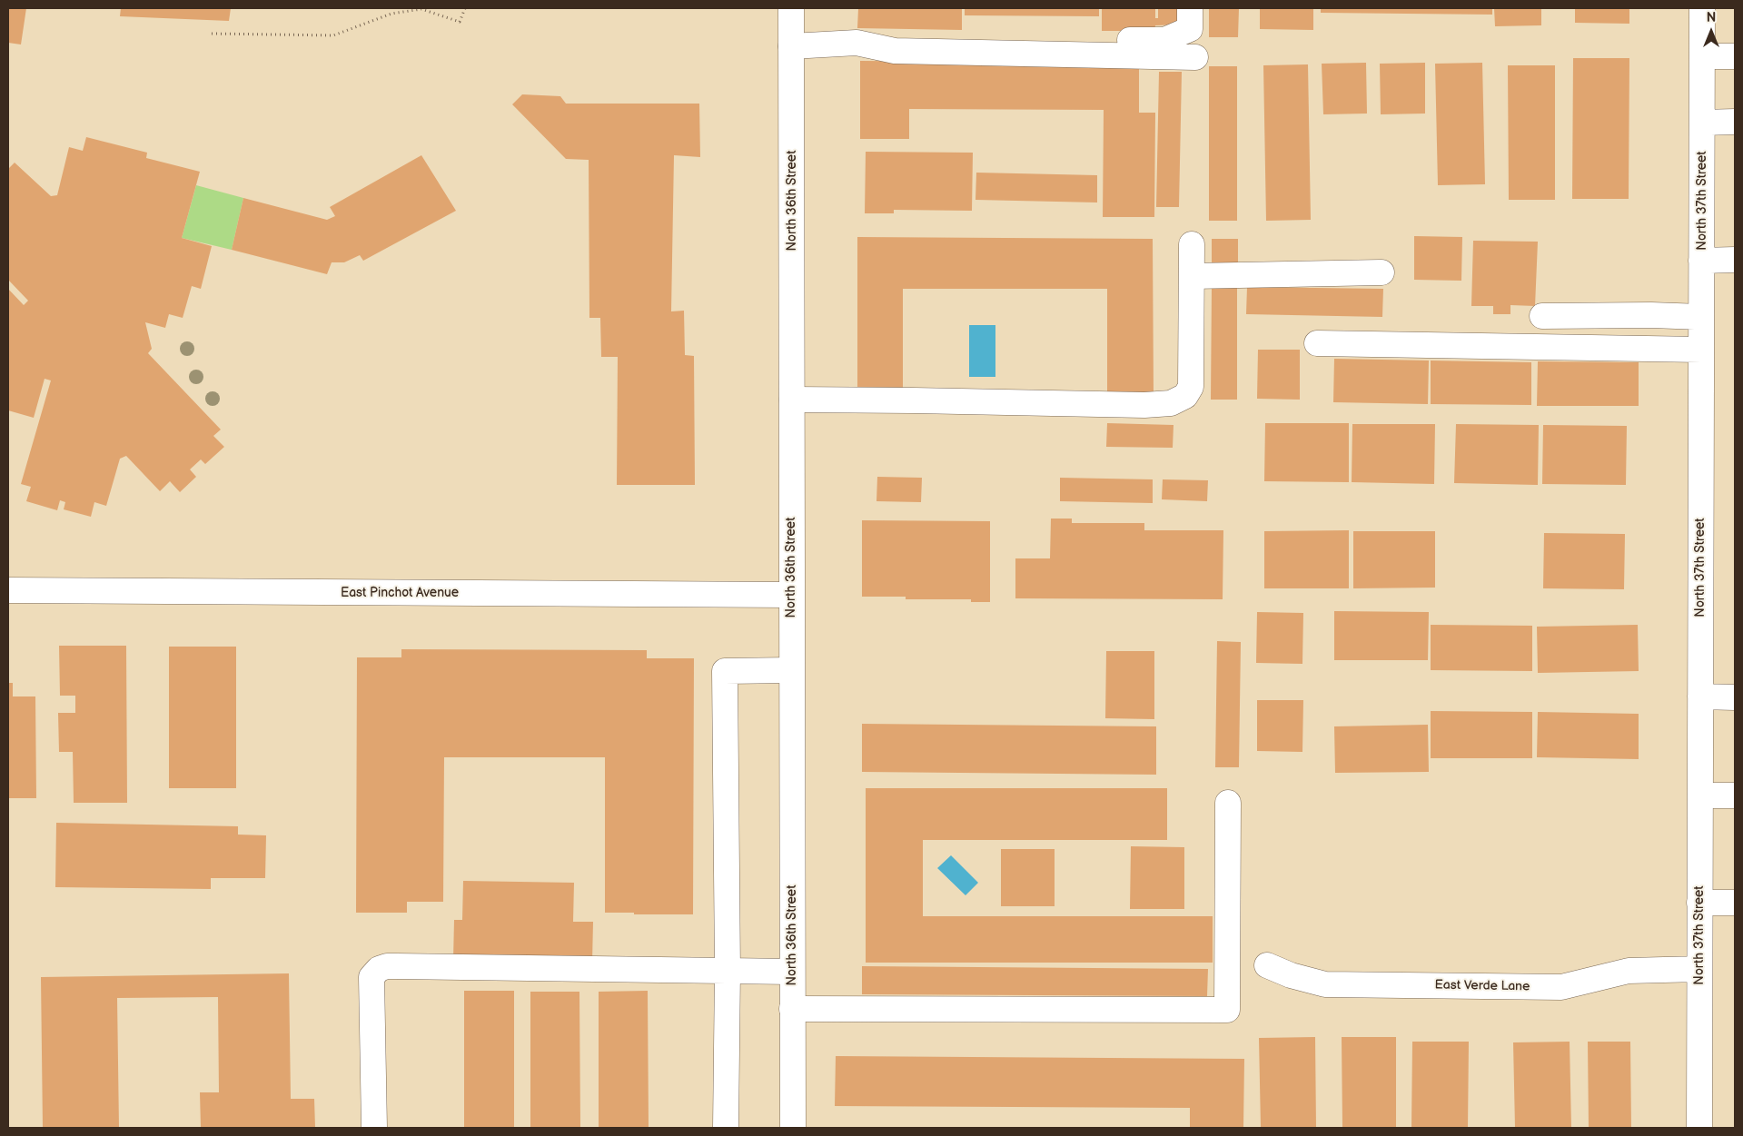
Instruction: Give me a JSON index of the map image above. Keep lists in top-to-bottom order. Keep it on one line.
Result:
{"streets":{"street":["North 36th Street","North 37th Street","East Pinchot Avenue","East Verde Lane"]},"crossings":[["North 36th Street","East Pinchot Avenue"],["North 37th Street","East Verde Lane"]],"north":"top"}
